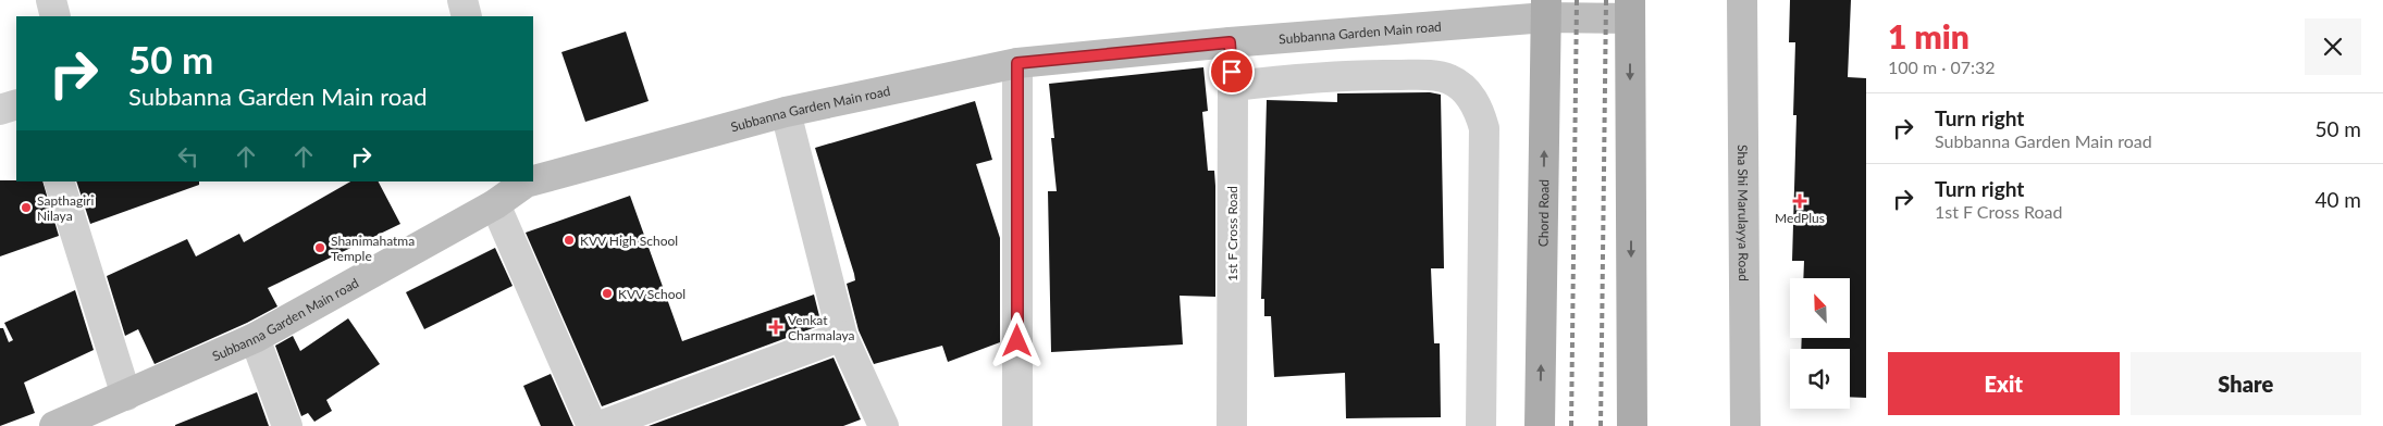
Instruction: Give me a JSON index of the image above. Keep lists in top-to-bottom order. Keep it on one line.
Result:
{"streets":{"main road":["Chord Road"],"street":["Subbanna Garden Main road","Sha Shi Marulayya Road","1st F Cross Road"]},"crossings":[["Subbanna Garden Main road","Chord Road"],["Subbanna Garden Main road","1st F Cross Road"]],"places":{"health":["MedPlus","Venkat Charmalaya"],"other":["Sapthagiri Nilaya","KVV High School","Shanimahatma Temple","KVV School"]},"north":"top left","page":{"heading":["1 min","100 m · 07:32"],"turn":["50 m","Subbanna Garden Main road"],"list":[{"name":"Turn right","note":"Subbanna Garden Main road","value":"50 m"},{"name":"Turn right","note":"1st F Cross Road","value":"40 m"}],"buttons":["Exit","Share"]}}
